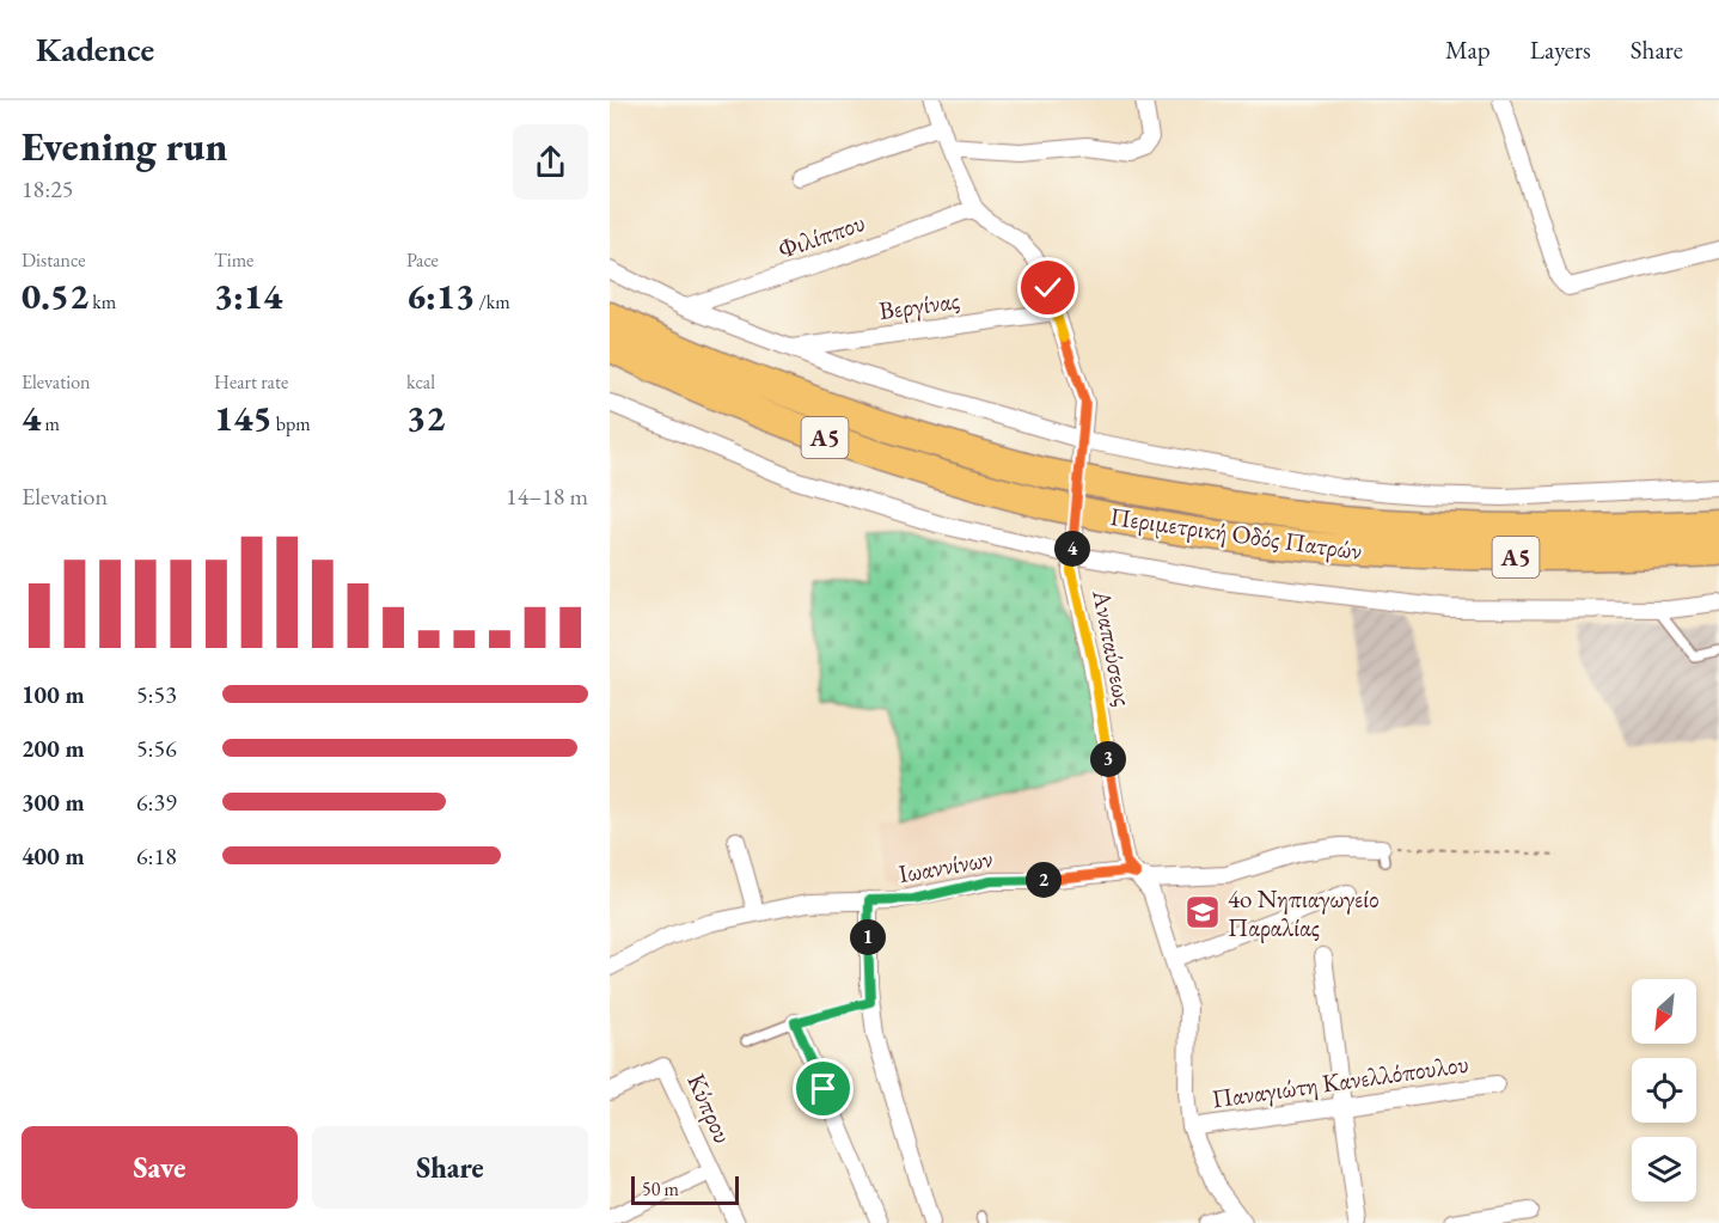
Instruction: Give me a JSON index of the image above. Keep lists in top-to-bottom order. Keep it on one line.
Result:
{"streets":{"highway":["Α5","Περιμετρική Οδός Πατρών"],"street":["Φιλίππου","Βεργίνας","Αναπαύσεως","Ιωαννίνων","Παναγιώτη Κανελλόπουλου","Κύπρου"]},"crossings":[["Φιλίππου","Αναπαύσεως"],["Βεργίνας","Αναπαύσεως"],["Αναπαύσεως","Ιωαννίνων"],["Αναπαύσεως","Παναγιώτη Κανελλόπουλου"]],"places":{"school or university":["4o Νηπιαγωγείο Παραλίας"]},"scale_bar":"50 m","north":"bottom left","page":{"header":"Kadence","nav":["Map","Layers","Share"],"heading":["Evening run","18:25"],"stats":[["Distance","0.52 km"],["Time","3:14"],["Pace","6:13 /km"],["Elevation","4 m"],["Heart rate","145 bpm"],["kcal","32"]],"chart":["Elevation","14–18 m"],"pins":["4","3","2","1"],"list":[{"name":"100 m","note":"5:53"},{"name":"200 m","note":"5:56"},{"name":"300 m","note":"6:39"},{"name":"400 m","note":"6:18"}],"buttons":["Save","Share"],"scale":"50 m"}}
